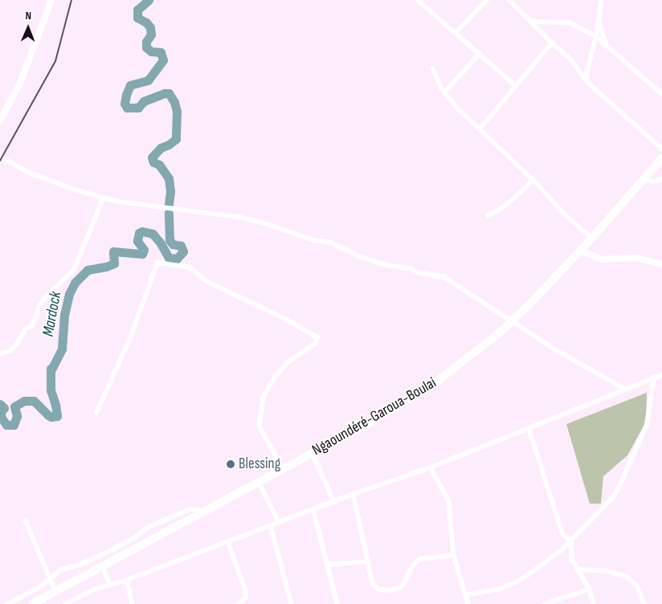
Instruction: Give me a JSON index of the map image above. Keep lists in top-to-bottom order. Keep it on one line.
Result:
{"streets":{"highway":["Ngaoundéré-Garoua-Boulai"]},"water":["Mardock"],"places":["Blessing"],"north":"top"}
